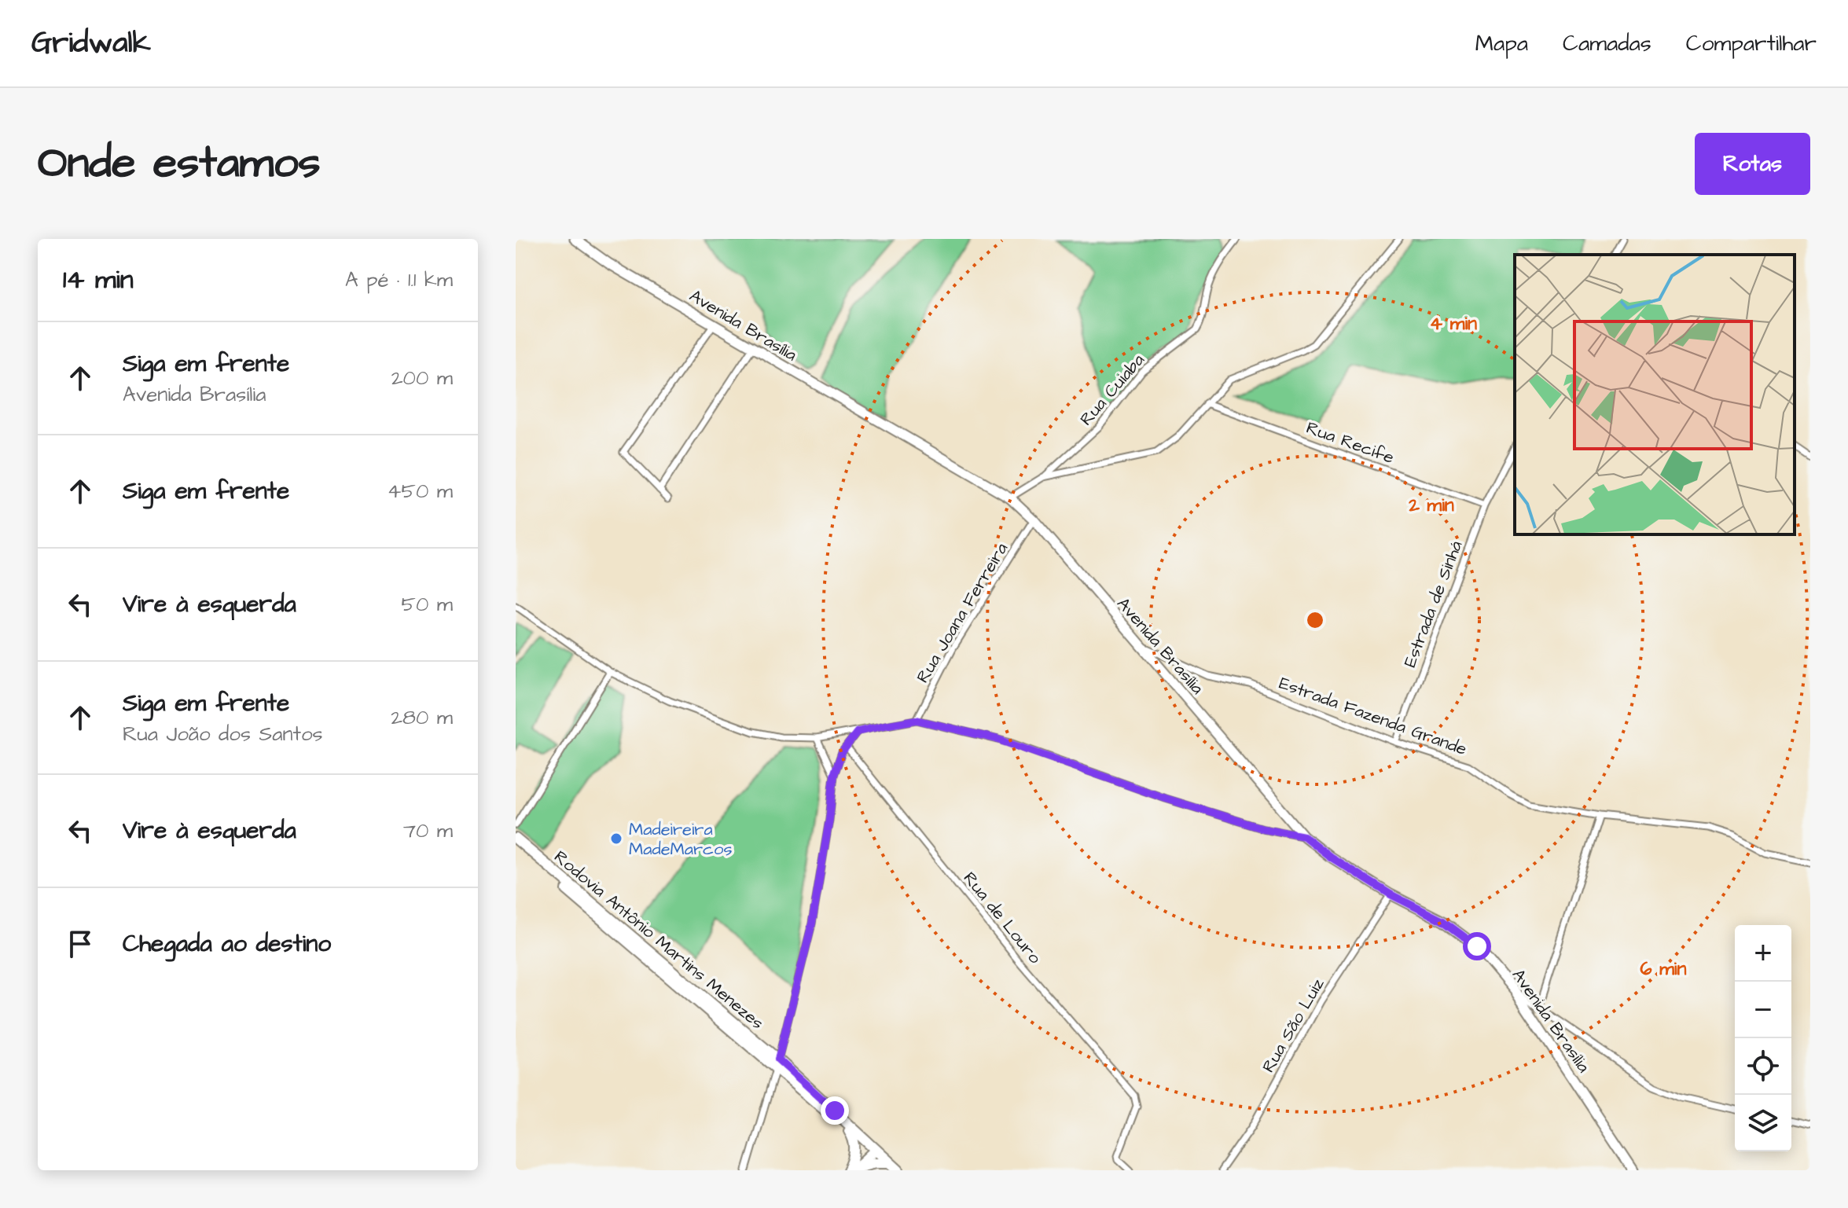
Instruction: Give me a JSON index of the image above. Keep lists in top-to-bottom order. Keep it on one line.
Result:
{"streets":{"main road":["Avenida Brasília","Rodovia Antônio Martins Menezes"],"street":["Rua Cuiaba","Rua Recife","Estrada de Sinhá","Rua Joana Ferreira","Estrada Fazenda Grande","Rua de Louro","Rua São Luiz"]},"crossings":[["Avenida Brasília","Rua Joana Ferreira"],["Avenida Brasília","Estrada Fazenda Grande"],["Avenida Brasília","Rua São Luiz"],["Rua Recife","Estrada de Sinhá"],["Estrada de Sinhá","Estrada Fazenda Grande"]],"places":["Madeireira MadeMarcos"],"page":{"header":"Gridwalk","nav":["Mapa","Camadas","Compartilhar"],"title":"Onde estamos","buttons":"Rotas","heading":["14 min","A pé · 1.1 km"],"list":[["Siga em frente","Avenida Brasília","200 m"],["Siga em frente","450 m"],["Vire à esquerda","50 m"],["Siga em frente","Rua João dos Santos","280 m"],["Vire à esquerda","70 m"],"Chegada ao destino"],"map_buttons":["+","−"]},"rings":["4 min","2 min","6 min"]}
